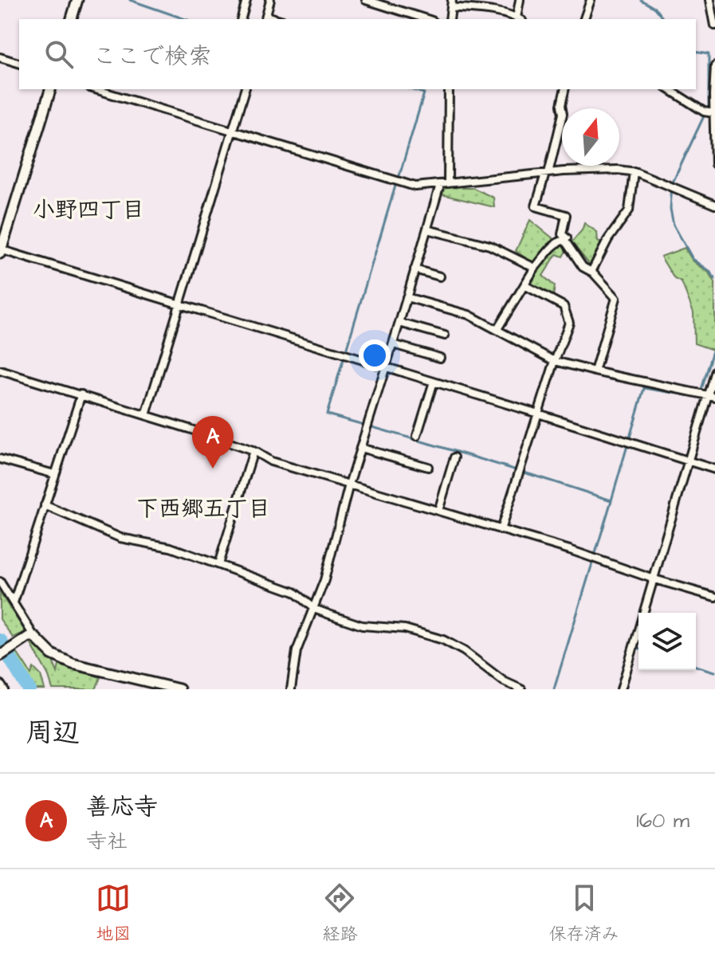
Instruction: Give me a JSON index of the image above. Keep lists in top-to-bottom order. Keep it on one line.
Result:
{"districts":["小野四丁目","下西郷五丁目"],"north":"top","page":{"search":"ここで検索","pins":"A","heading":"周辺","list":[{"mark":"A","name":"善応寺","note":"寺社","value":"160 m"}],"nav":["地図","経路","保存済み"]}}
